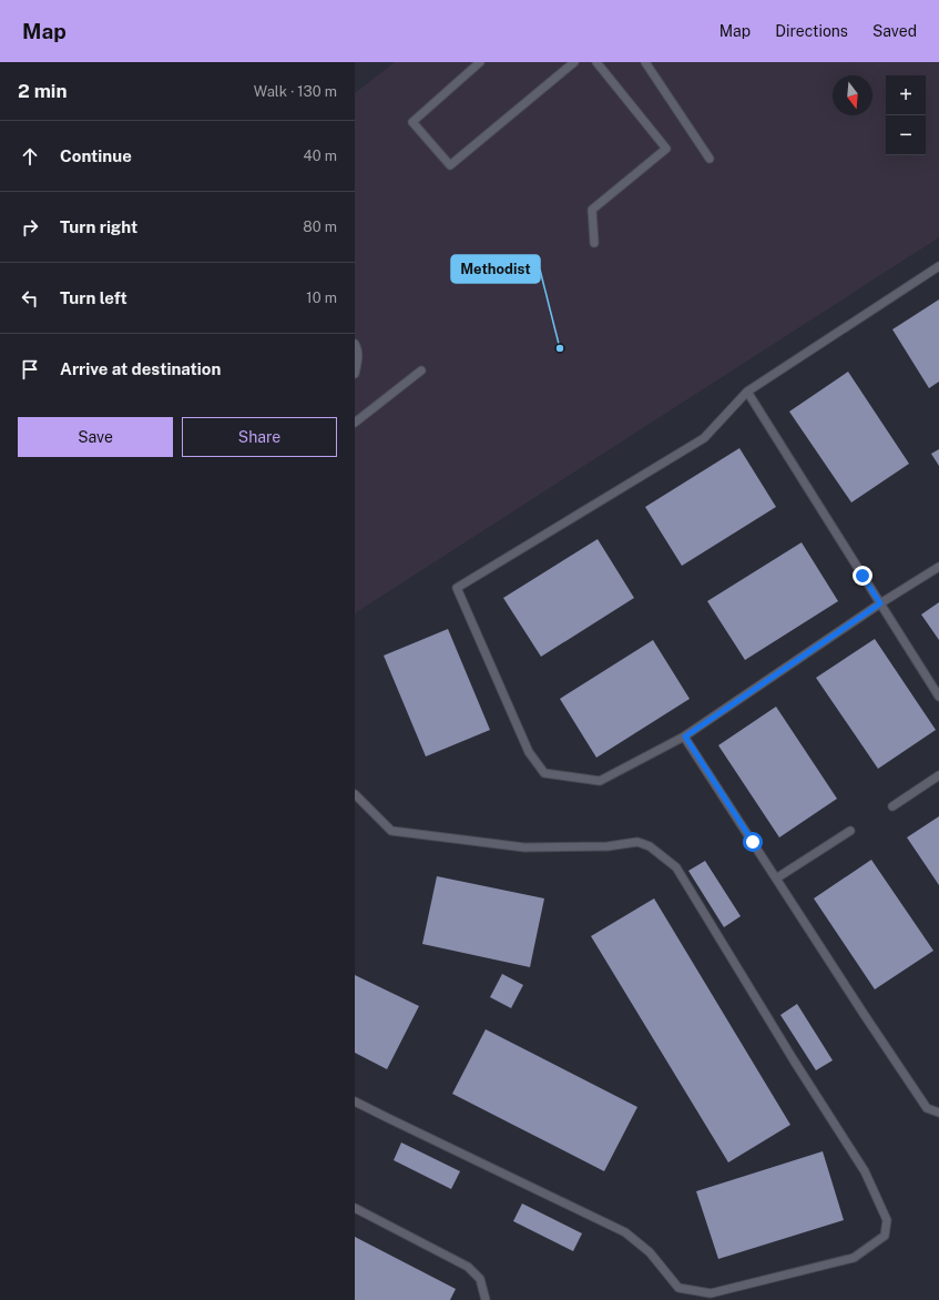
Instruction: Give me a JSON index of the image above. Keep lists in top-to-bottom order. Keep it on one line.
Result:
{"places":["Methodist"],"north":"bottom","page":{"header":"Map","nav":["Map","Directions","Saved"],"heading":["2 min","Walk · 130 m"],"map_buttons":["+","−"],"list":[["Continue","40 m"],["Turn right","80 m"],["Turn left","10 m"],"Arrive at destination"],"buttons":["Save","Share"]}}
